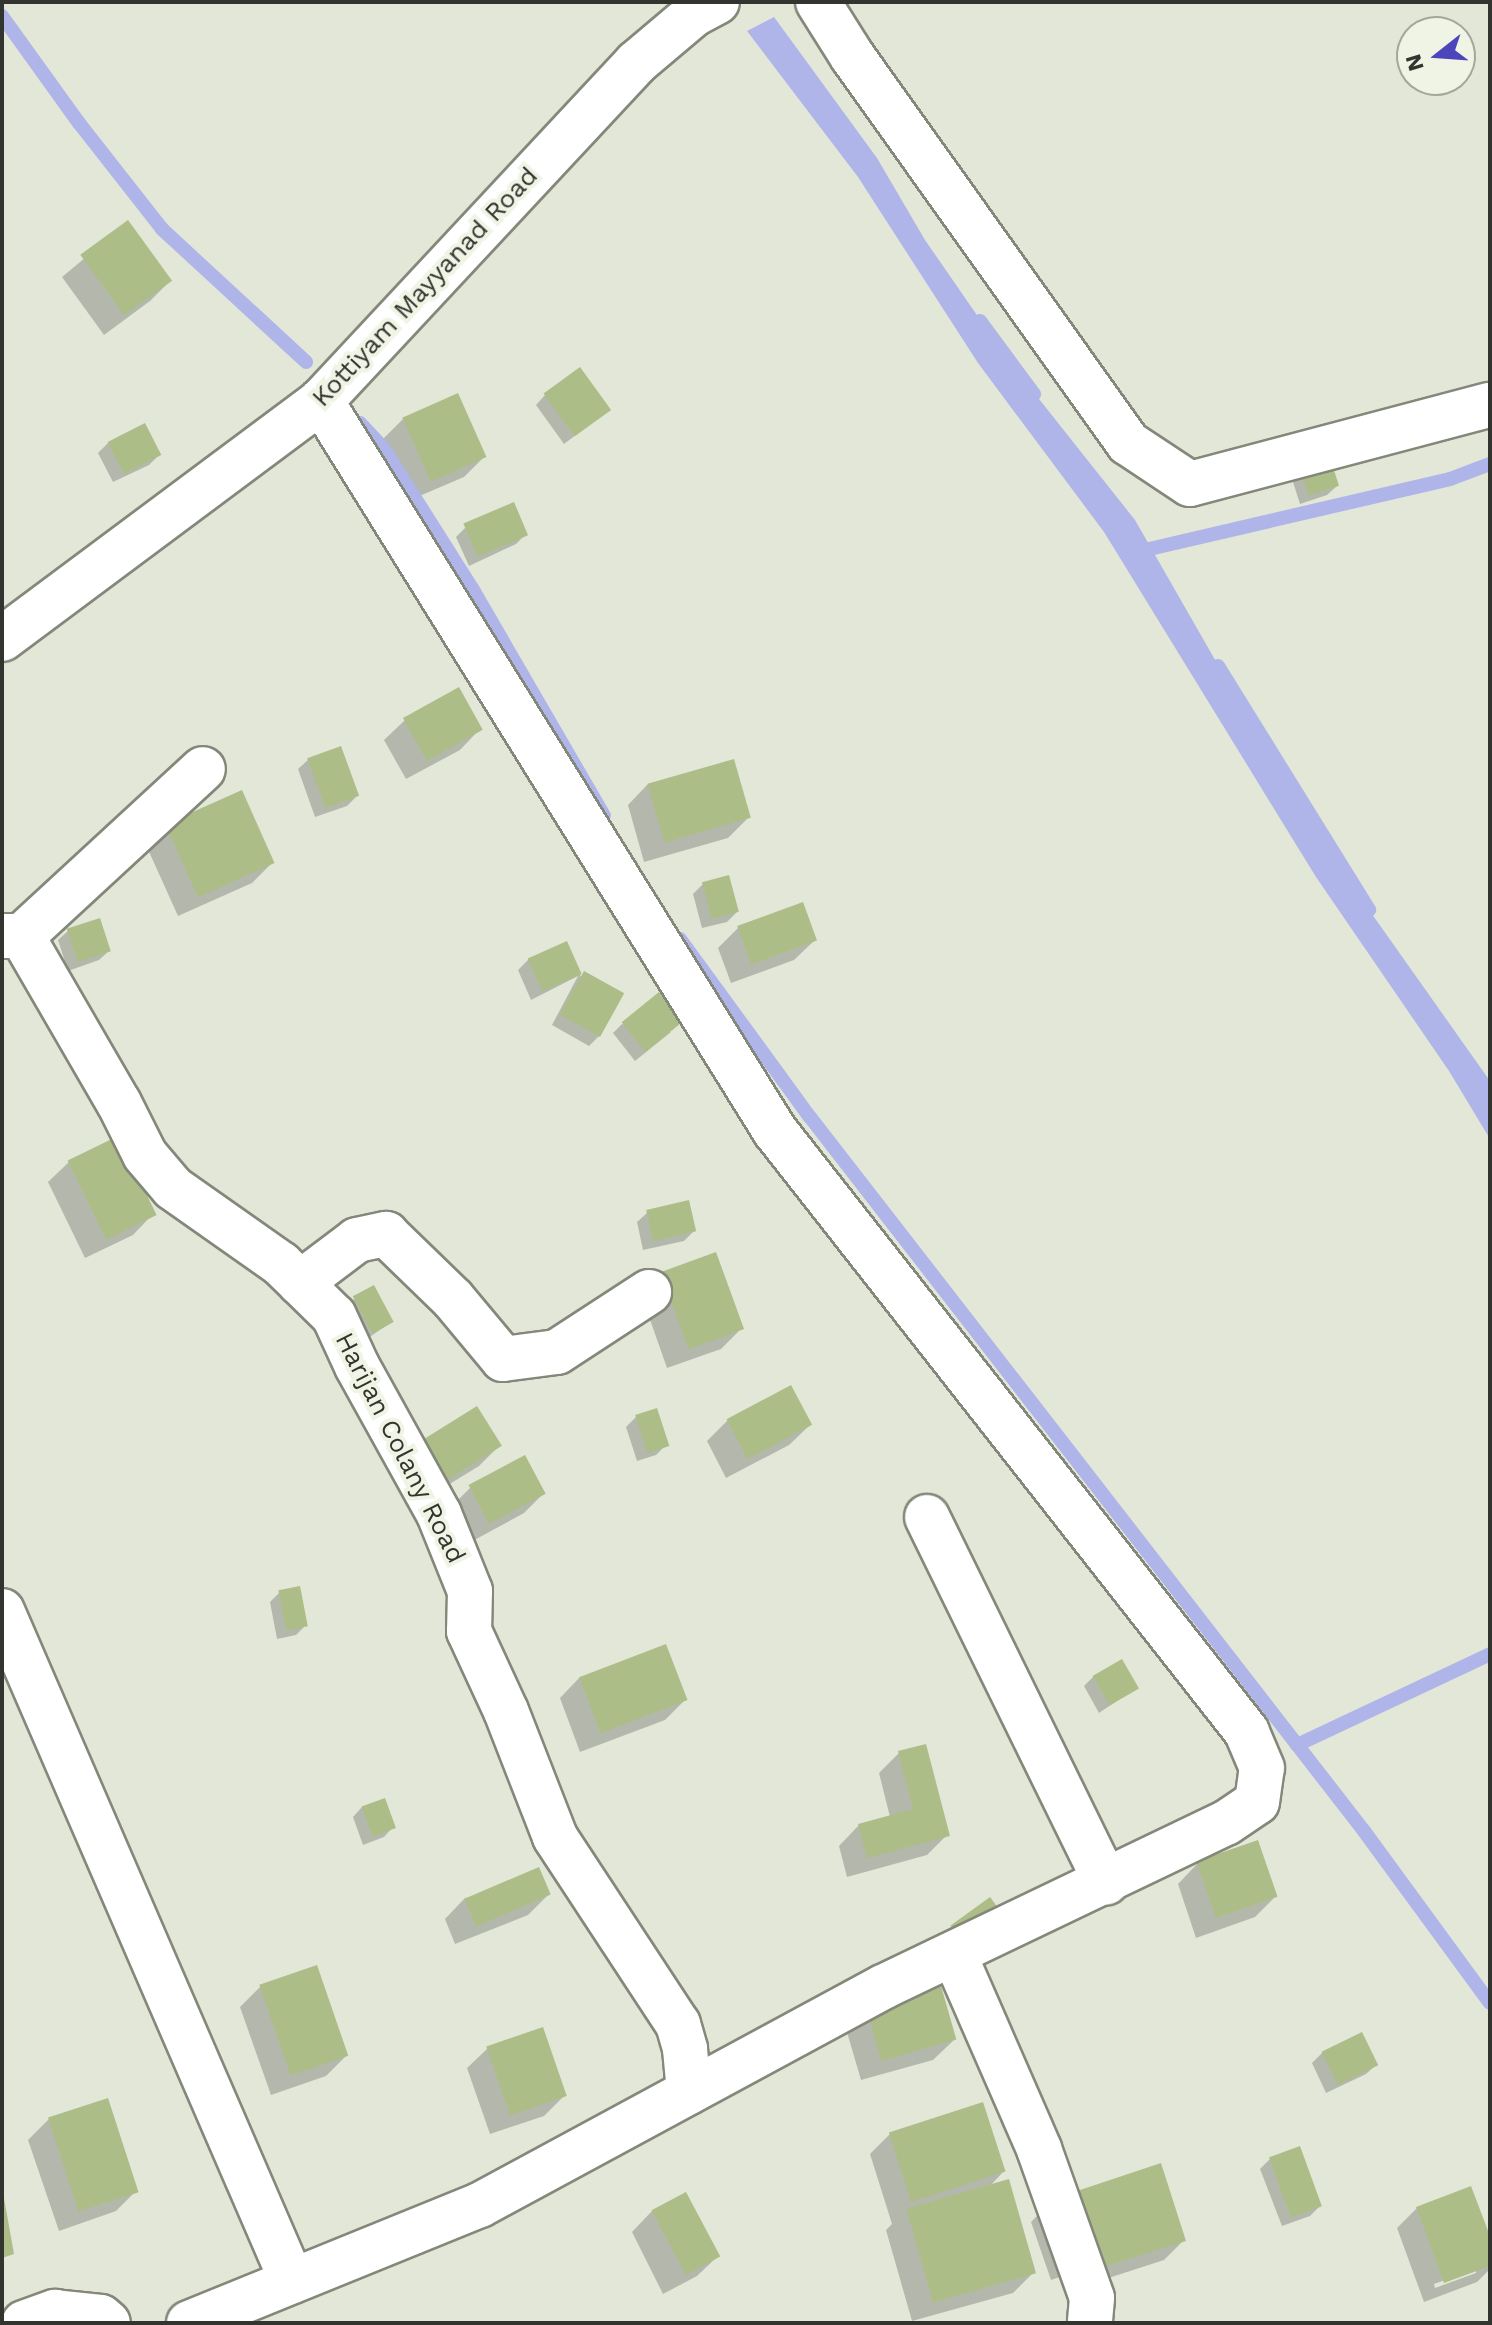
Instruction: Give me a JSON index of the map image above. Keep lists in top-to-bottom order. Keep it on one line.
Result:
{"streets":{"street":["Kottiyam Mayyanad Road","Harijan Colany Road"]},"north":"left"}
